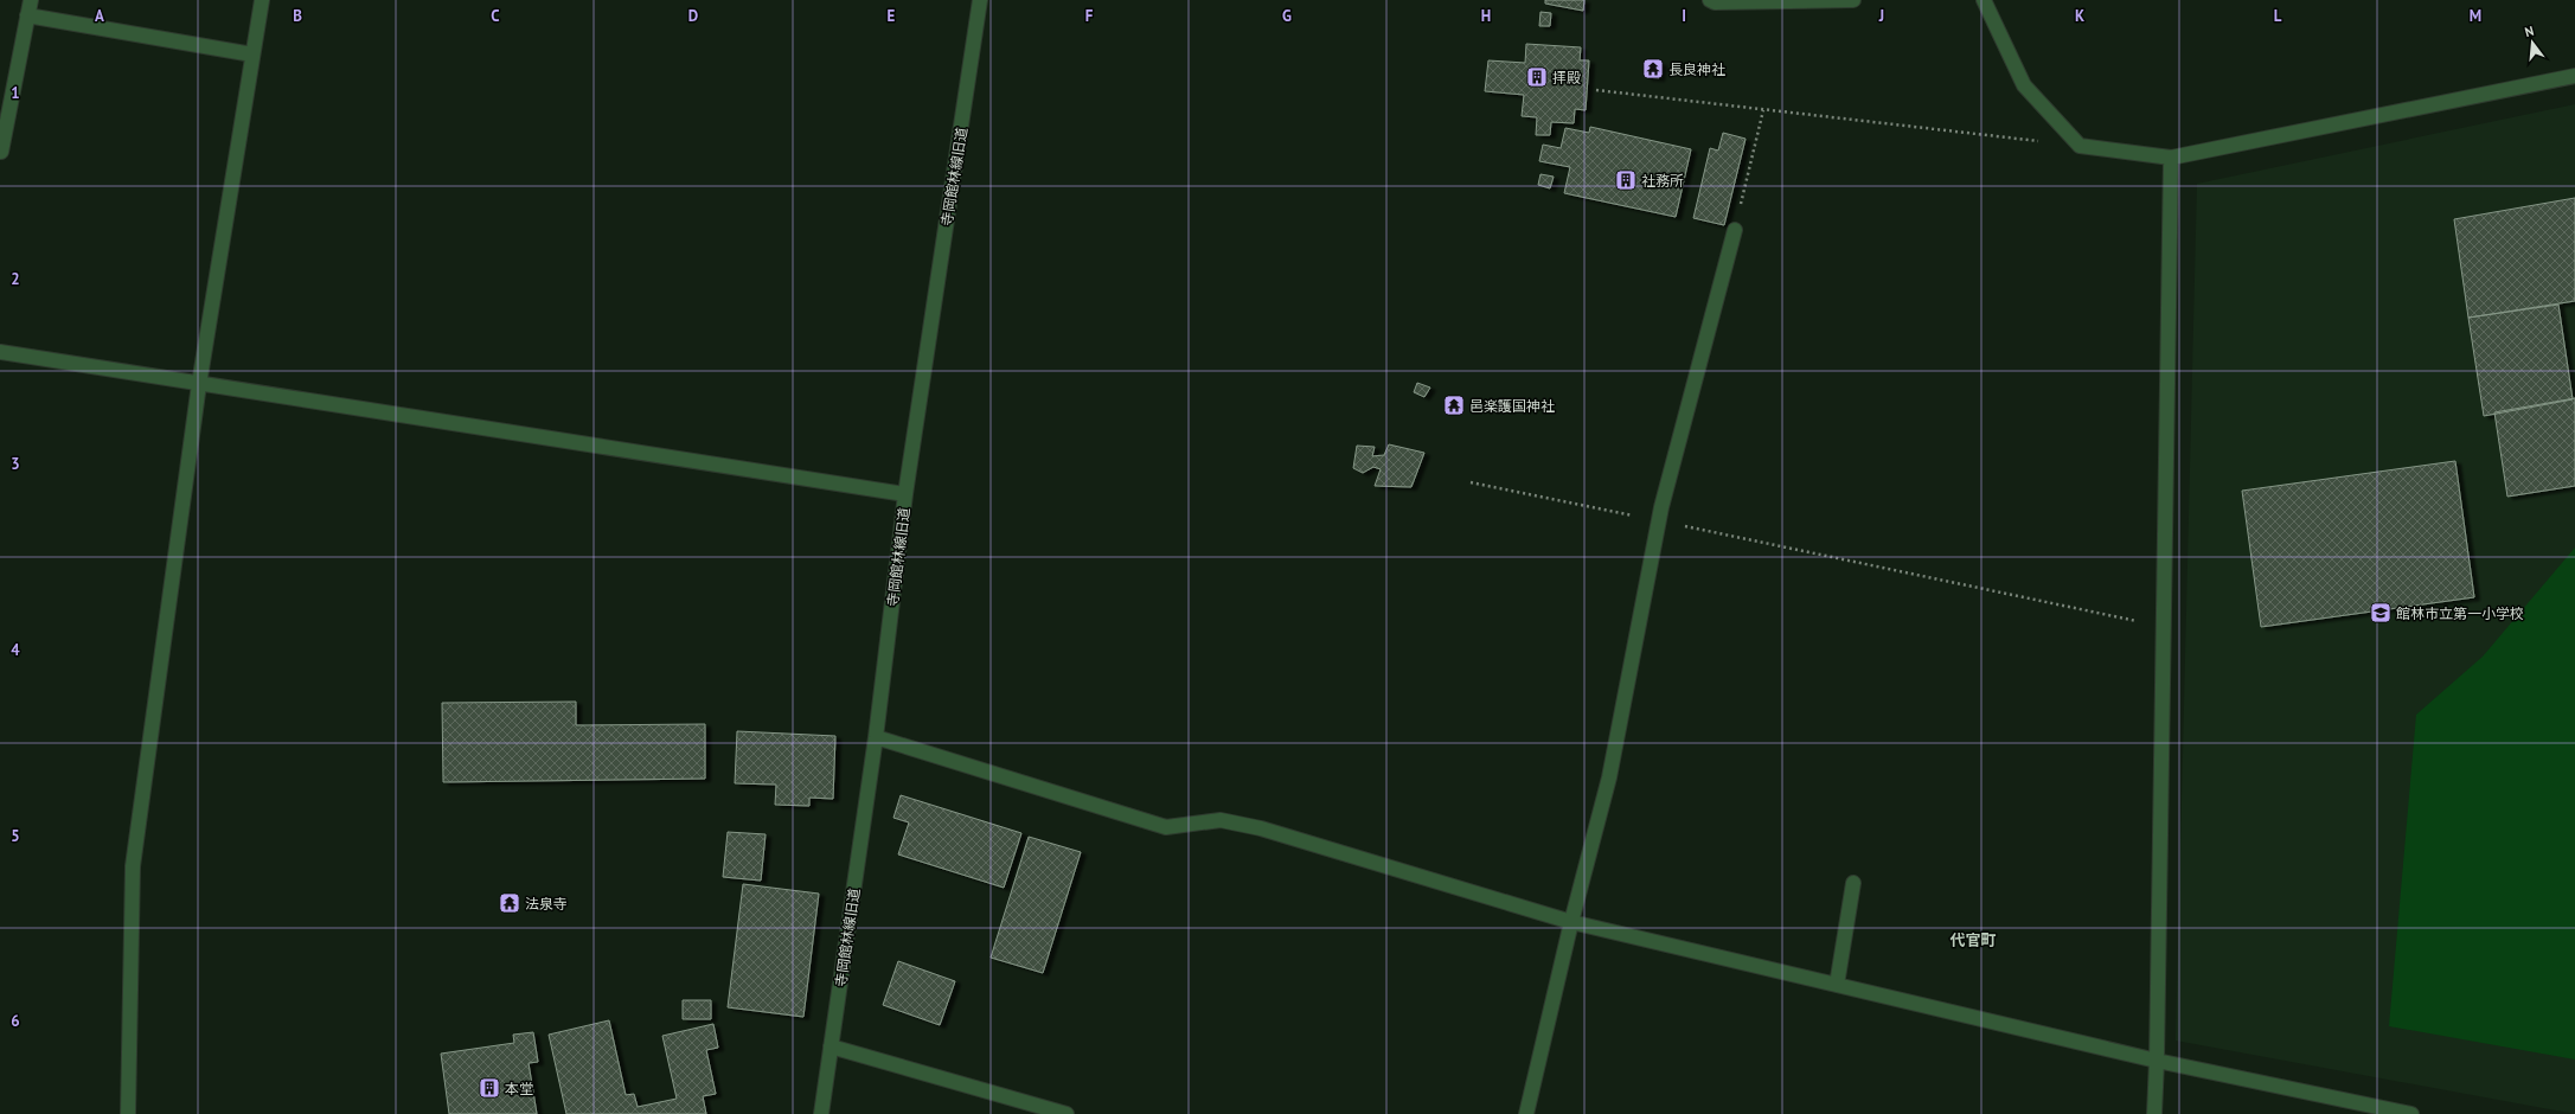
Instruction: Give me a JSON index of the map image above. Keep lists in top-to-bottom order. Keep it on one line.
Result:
{"streets":{"street":["寺岡館林線旧道"]},"districts":["代官町"],"places":{"temple":["長良神社","邑楽護国神社","法泉寺"],"building":["拝殿","社務所","本堂"],"school or university":["館林市立第一小学校"]},"north":"top","grid":{"columns":["A","B","C","D","E","F","G","H","I","J","K","L","M"],"rows":["1","2","3","4","5","6"]}}
